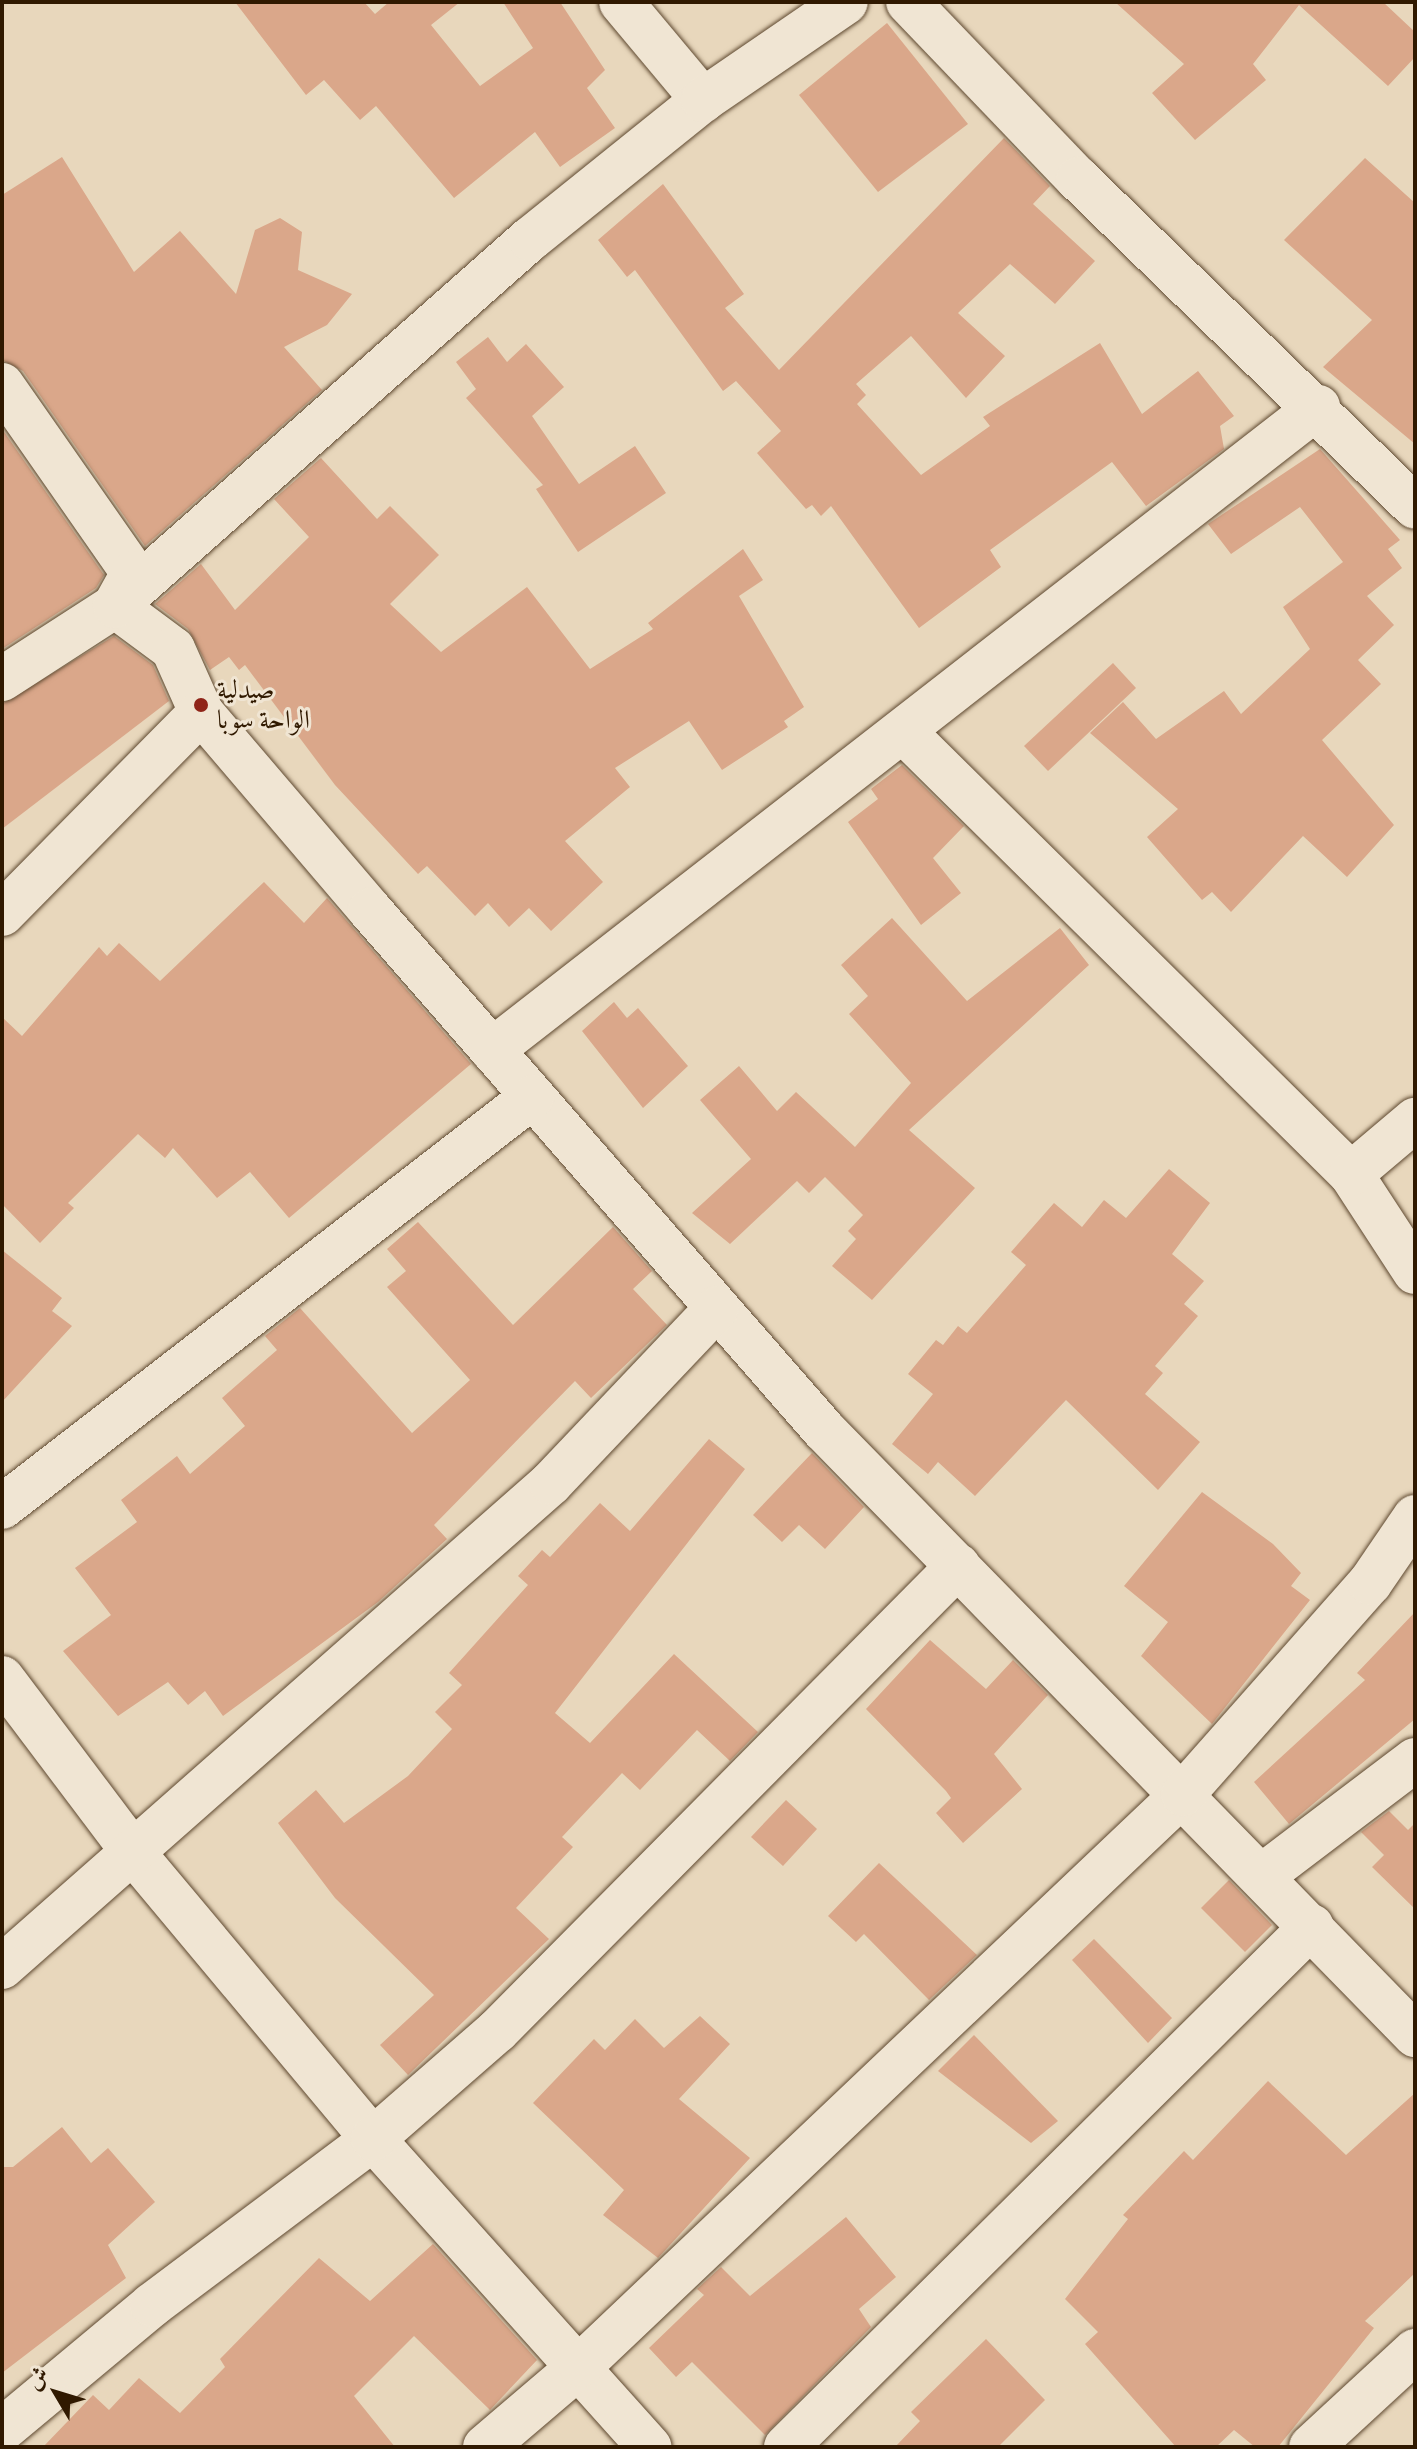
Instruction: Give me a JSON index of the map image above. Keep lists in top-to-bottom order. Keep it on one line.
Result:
{"places":["صيدلية الواحة سوبا"],"north":"top left"}
